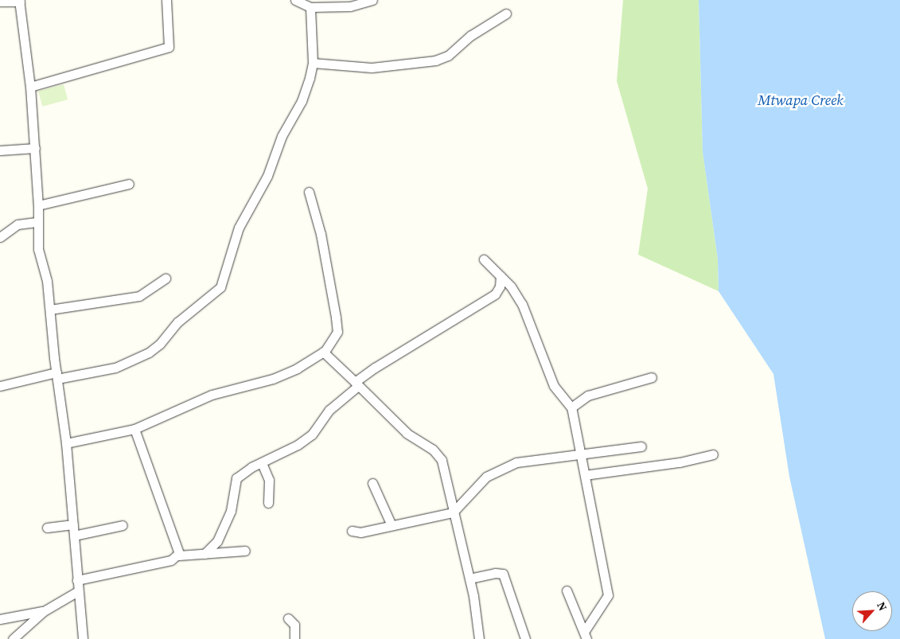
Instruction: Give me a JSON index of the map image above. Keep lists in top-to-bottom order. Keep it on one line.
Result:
{"water":["Mtwapa Creek"],"north":"top right"}
